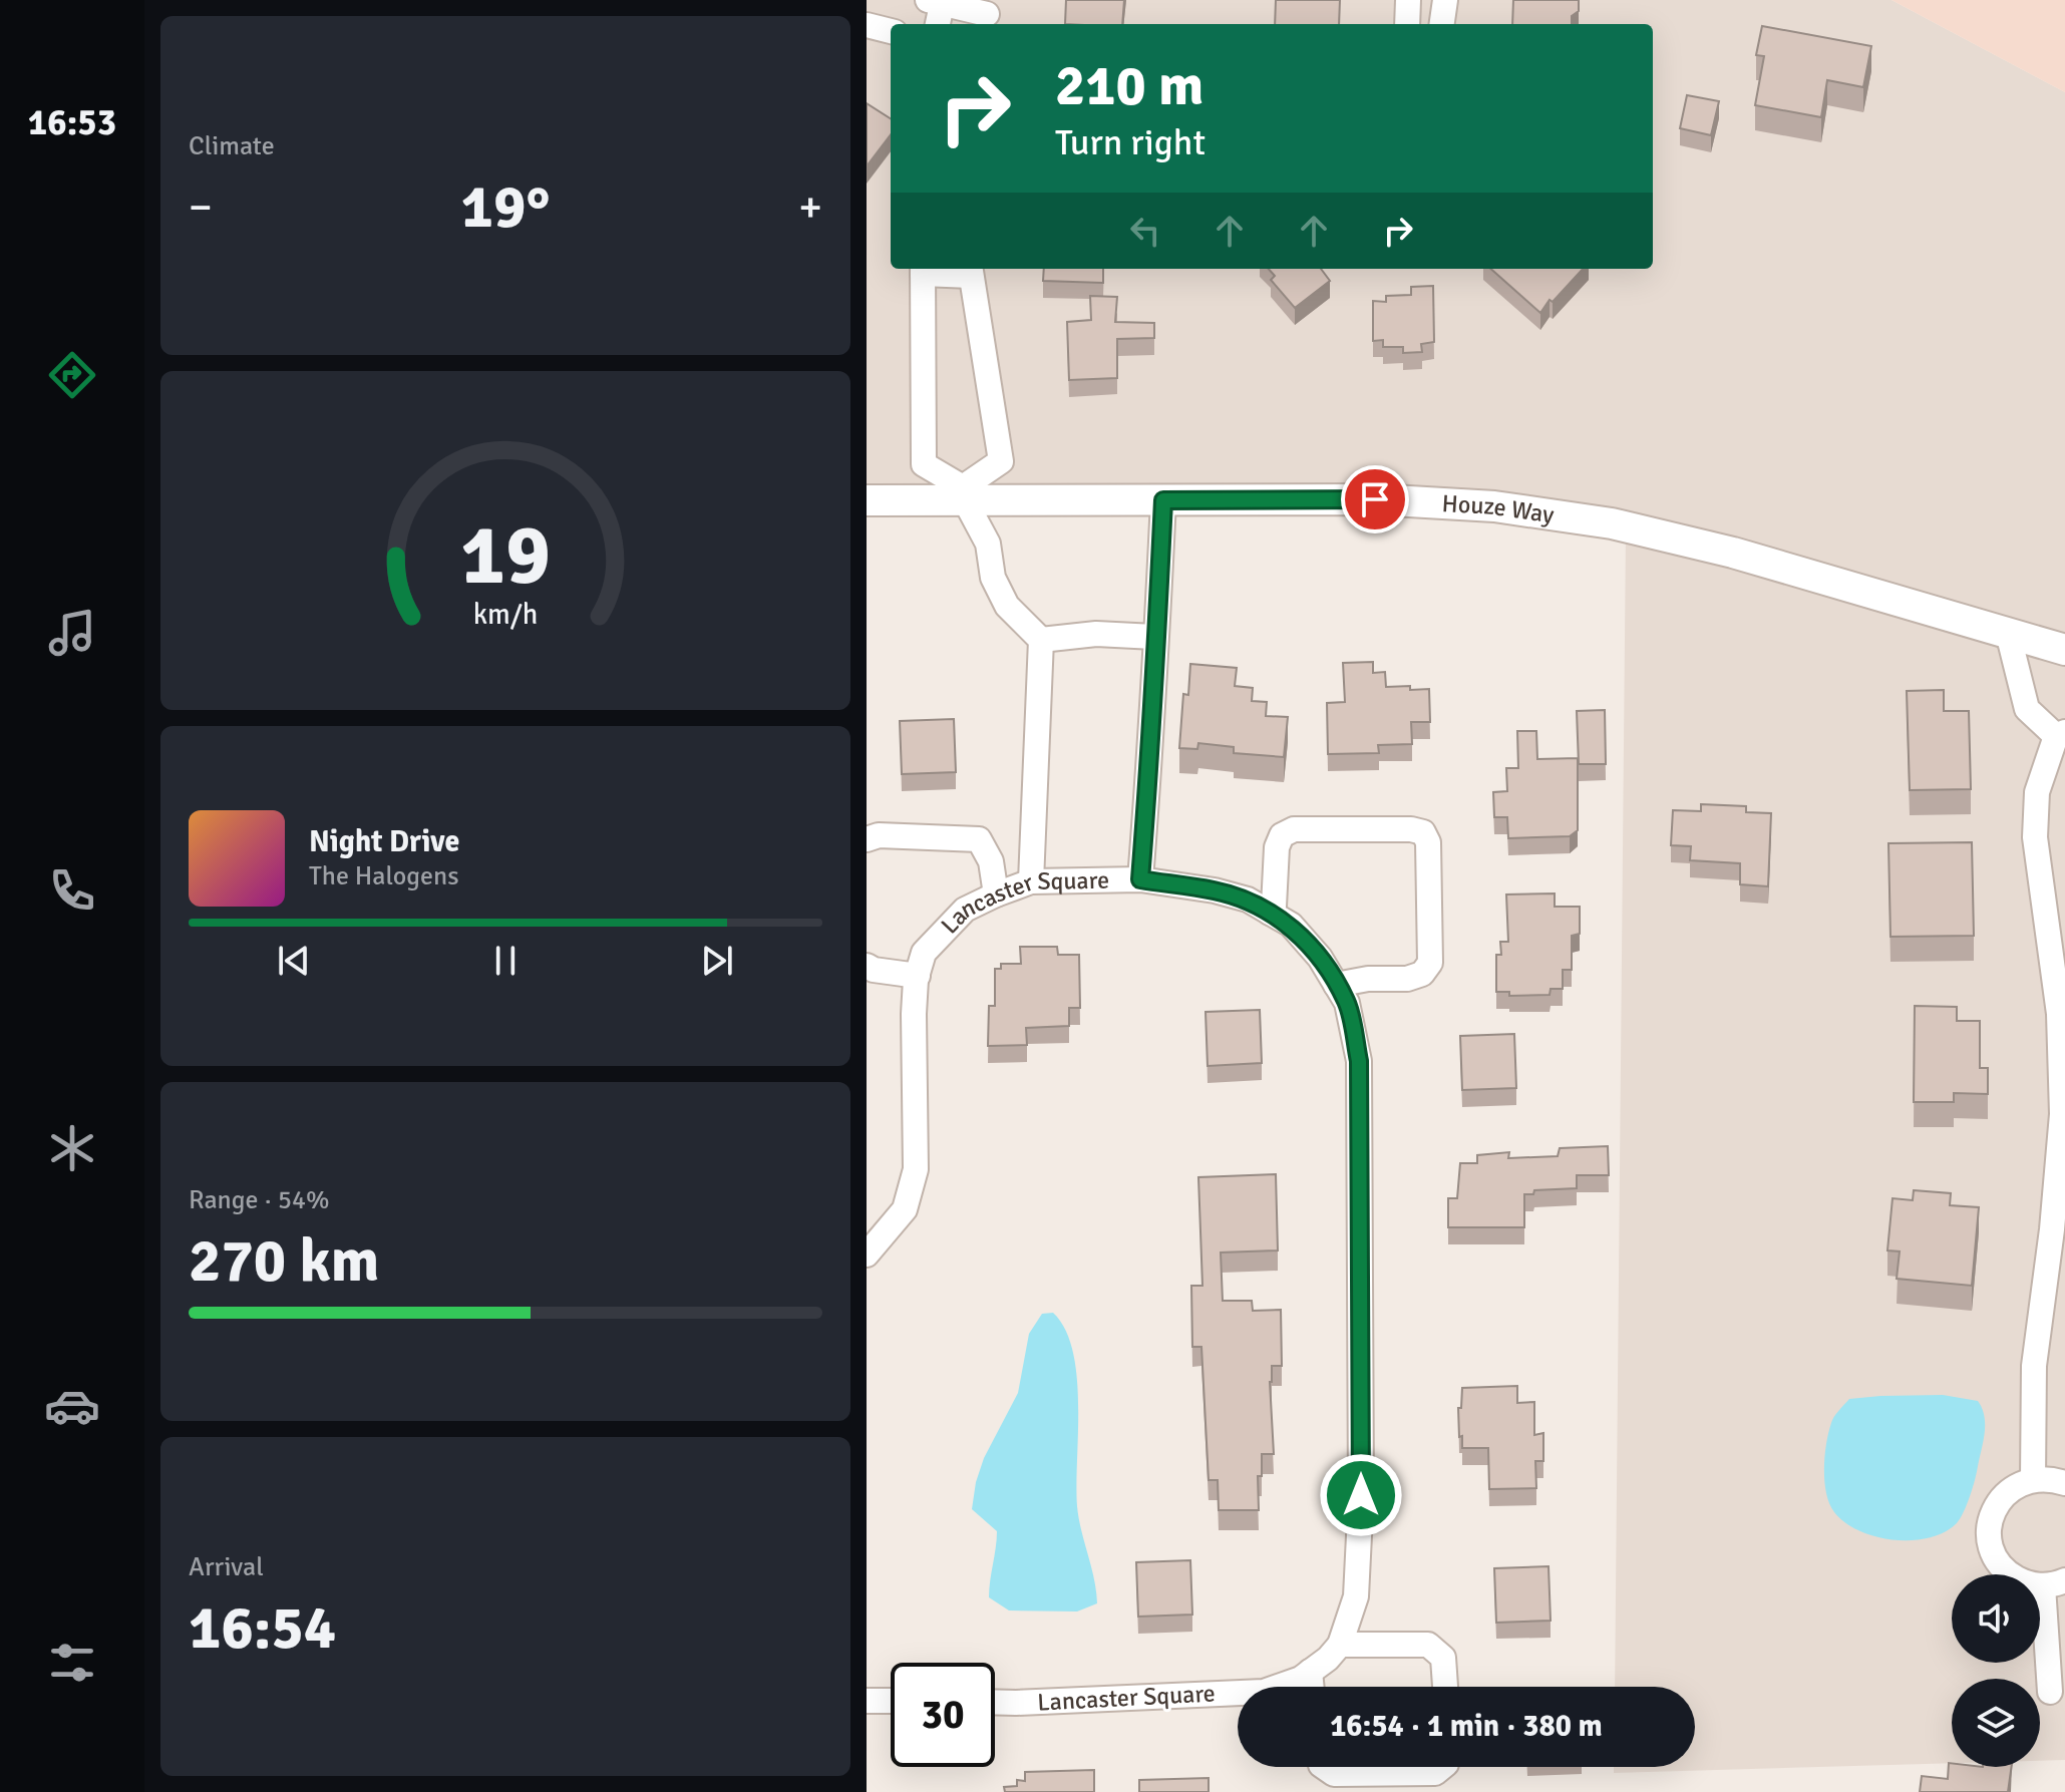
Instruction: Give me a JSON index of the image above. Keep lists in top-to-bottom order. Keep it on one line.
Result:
{"streets":{"street":["Houze Way","Lancaster Square"]},"page":{"tabs":"16:53","tile":["Climate",["Range · 54%","270 km"],["Arrival","16:54"]],"turn":["210 m","Turn right"],"heat":["−","19°","+"],"song":["Night Drive","The Halogens"],"limit":"30","trip":"16:54 · 1 min · 380 m","gauge":["19","km/h"]}}
